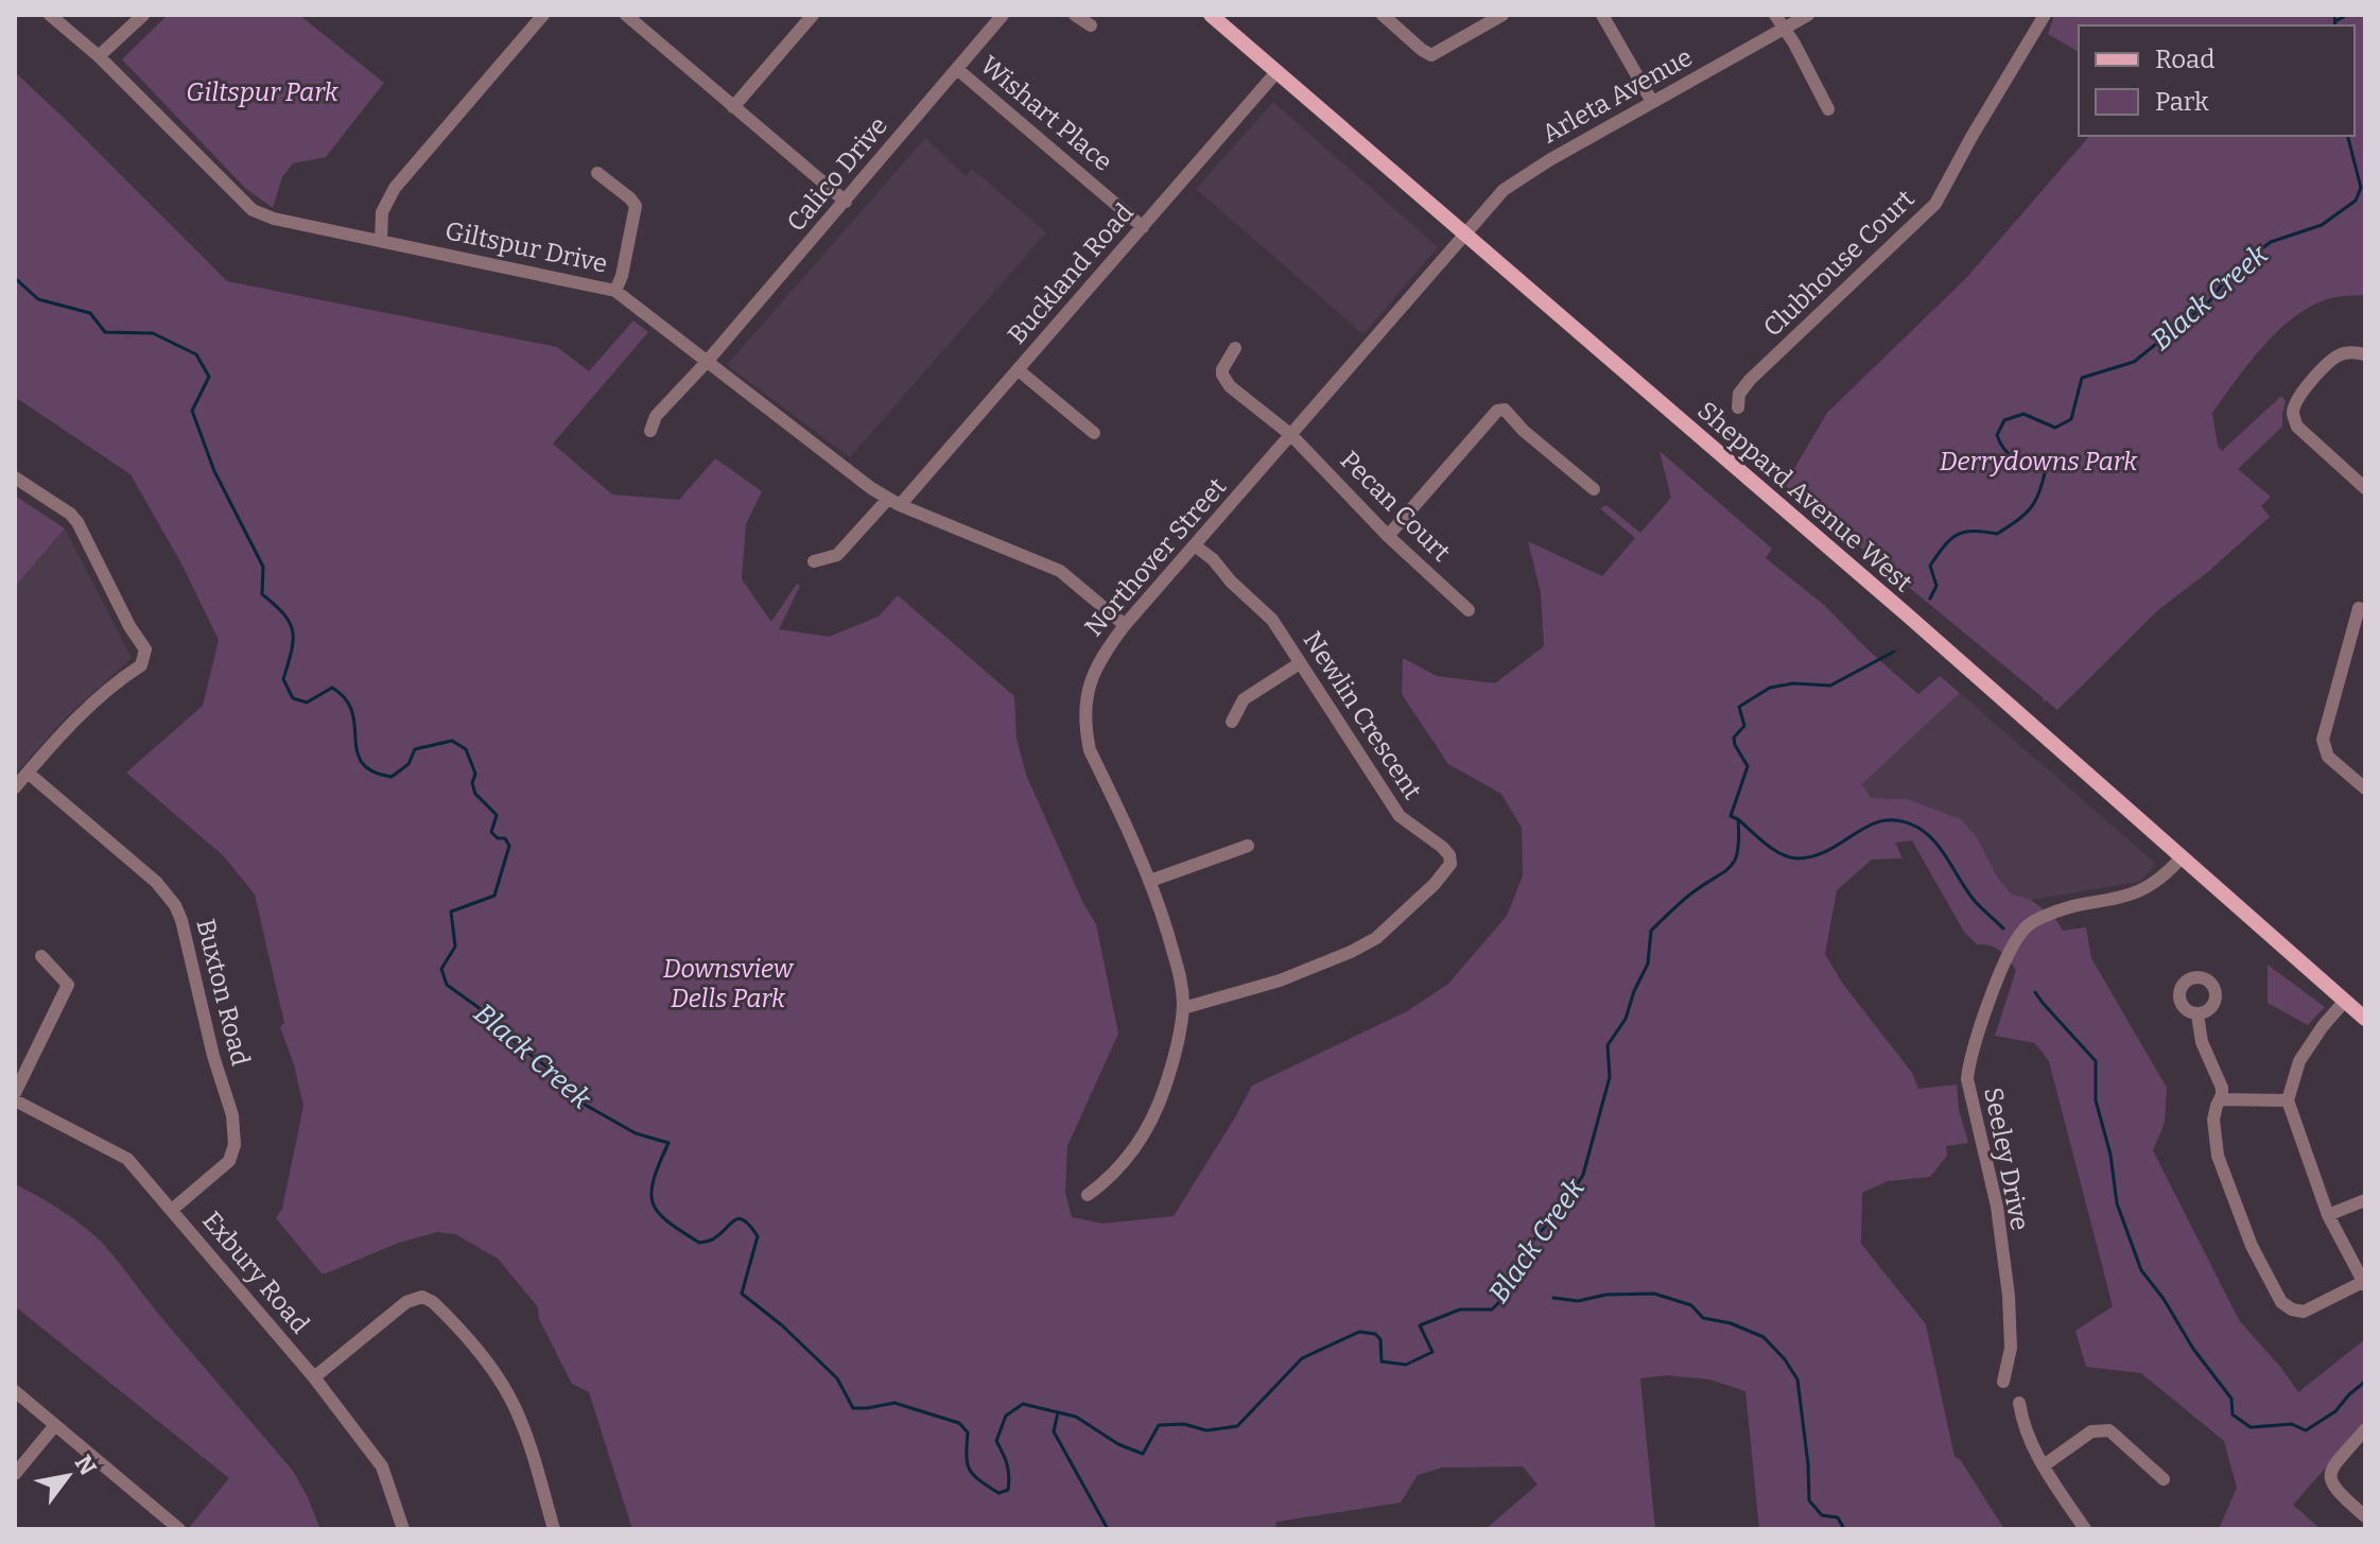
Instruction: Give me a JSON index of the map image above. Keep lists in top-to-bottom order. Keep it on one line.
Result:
{"streets":{"main road":["Sheppard Avenue West"],"street":["Arleta Avenue","Wishart Place","Calico Drive","Giltspur Drive","Clubhouse Court","Buckland Road","Pecan Court","Northover Street","Newlin Crescent","Buxton Road","Seeley Drive","Exbury Road"]},"crossings":[["Arleta Avenue","Sheppard Avenue West"],["Arleta Avenue","Northover Street"],["Wishart Place","Calico Drive"],["Wishart Place","Buckland Road"],["Calico Drive","Giltspur Drive"],["Giltspur Drive","Buckland Road"],["Giltspur Drive","Northover Street"],["Buckland Road","Sheppard Avenue West"],["Sheppard Avenue West","Northover Street"],["Sheppard Avenue West","Seeley Drive"],["Pecan Court","Northover Street"],["Northover Street","Newlin Crescent"],["Buxton Road","Exbury Road"]],"water":["Black Creek"],"parks":["Giltspur Park","Derrydowns Park","Downsview Dells Park"],"legend":["Road","Park"],"north":"top right"}
